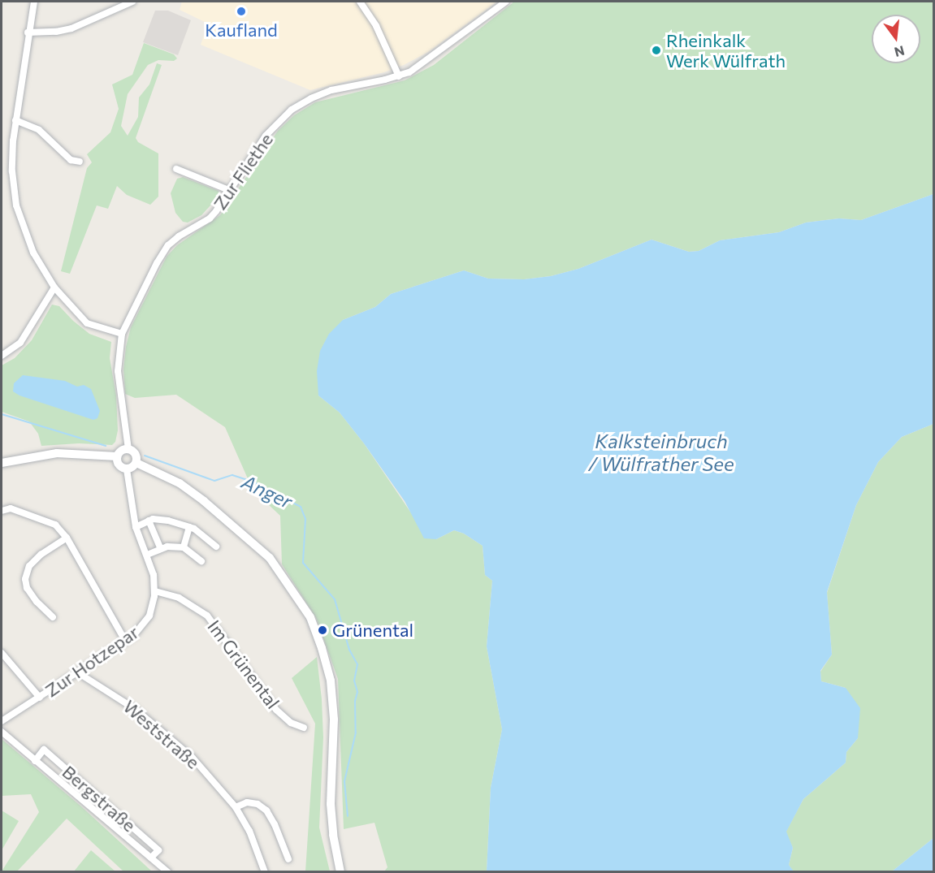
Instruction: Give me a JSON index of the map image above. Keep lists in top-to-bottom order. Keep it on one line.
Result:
{"streets":{"street":["Zur Fliethe","Zur Hotzepar","Im Grünental","Weststraße","Bergstraße"]},"crossings":[["Zur Fliethe","Zur Hotzepar"],["Zur Hotzepar","Im Grünental"],["Zur Hotzepar","Weststraße"]],"water":["Kalksteinbruch / Wülfrather See","Anger"],"places":["Kaufland","Rheinkalk Werk Wülfrath","Grünental"],"north":"bottom"}
